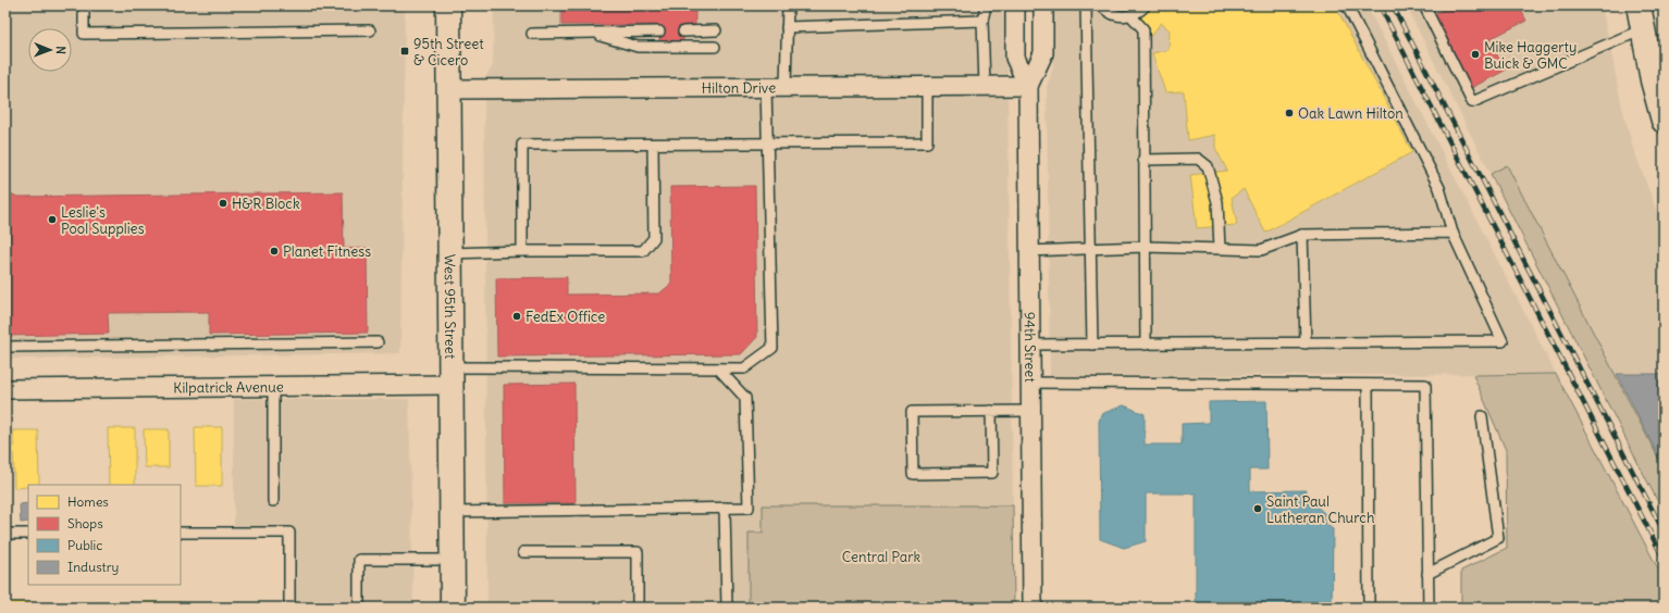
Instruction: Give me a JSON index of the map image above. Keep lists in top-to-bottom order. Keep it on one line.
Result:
{"streets":{"main road":["West 95th Street"],"street":["Hilton Drive","94th Street","Kilpatrick Avenue"]},"crossings":[["Hilton Drive","West 95th Street"],["Hilton Drive","94th Street"],["West 95th Street","Kilpatrick Avenue"]],"parks":["Central Park"],"places":{"transit":["95th Street & Cicero"],"other":["Mike Haggerty Buick & GMC","Oak Lawn Hilton","H&R Block","Leslie's Pool Supplies","Planet Fitness","FedEx Office","Saint Paul Lutheran Church"]},"legend":["Homes","Shops","Public","Industry"],"north":"right"}
